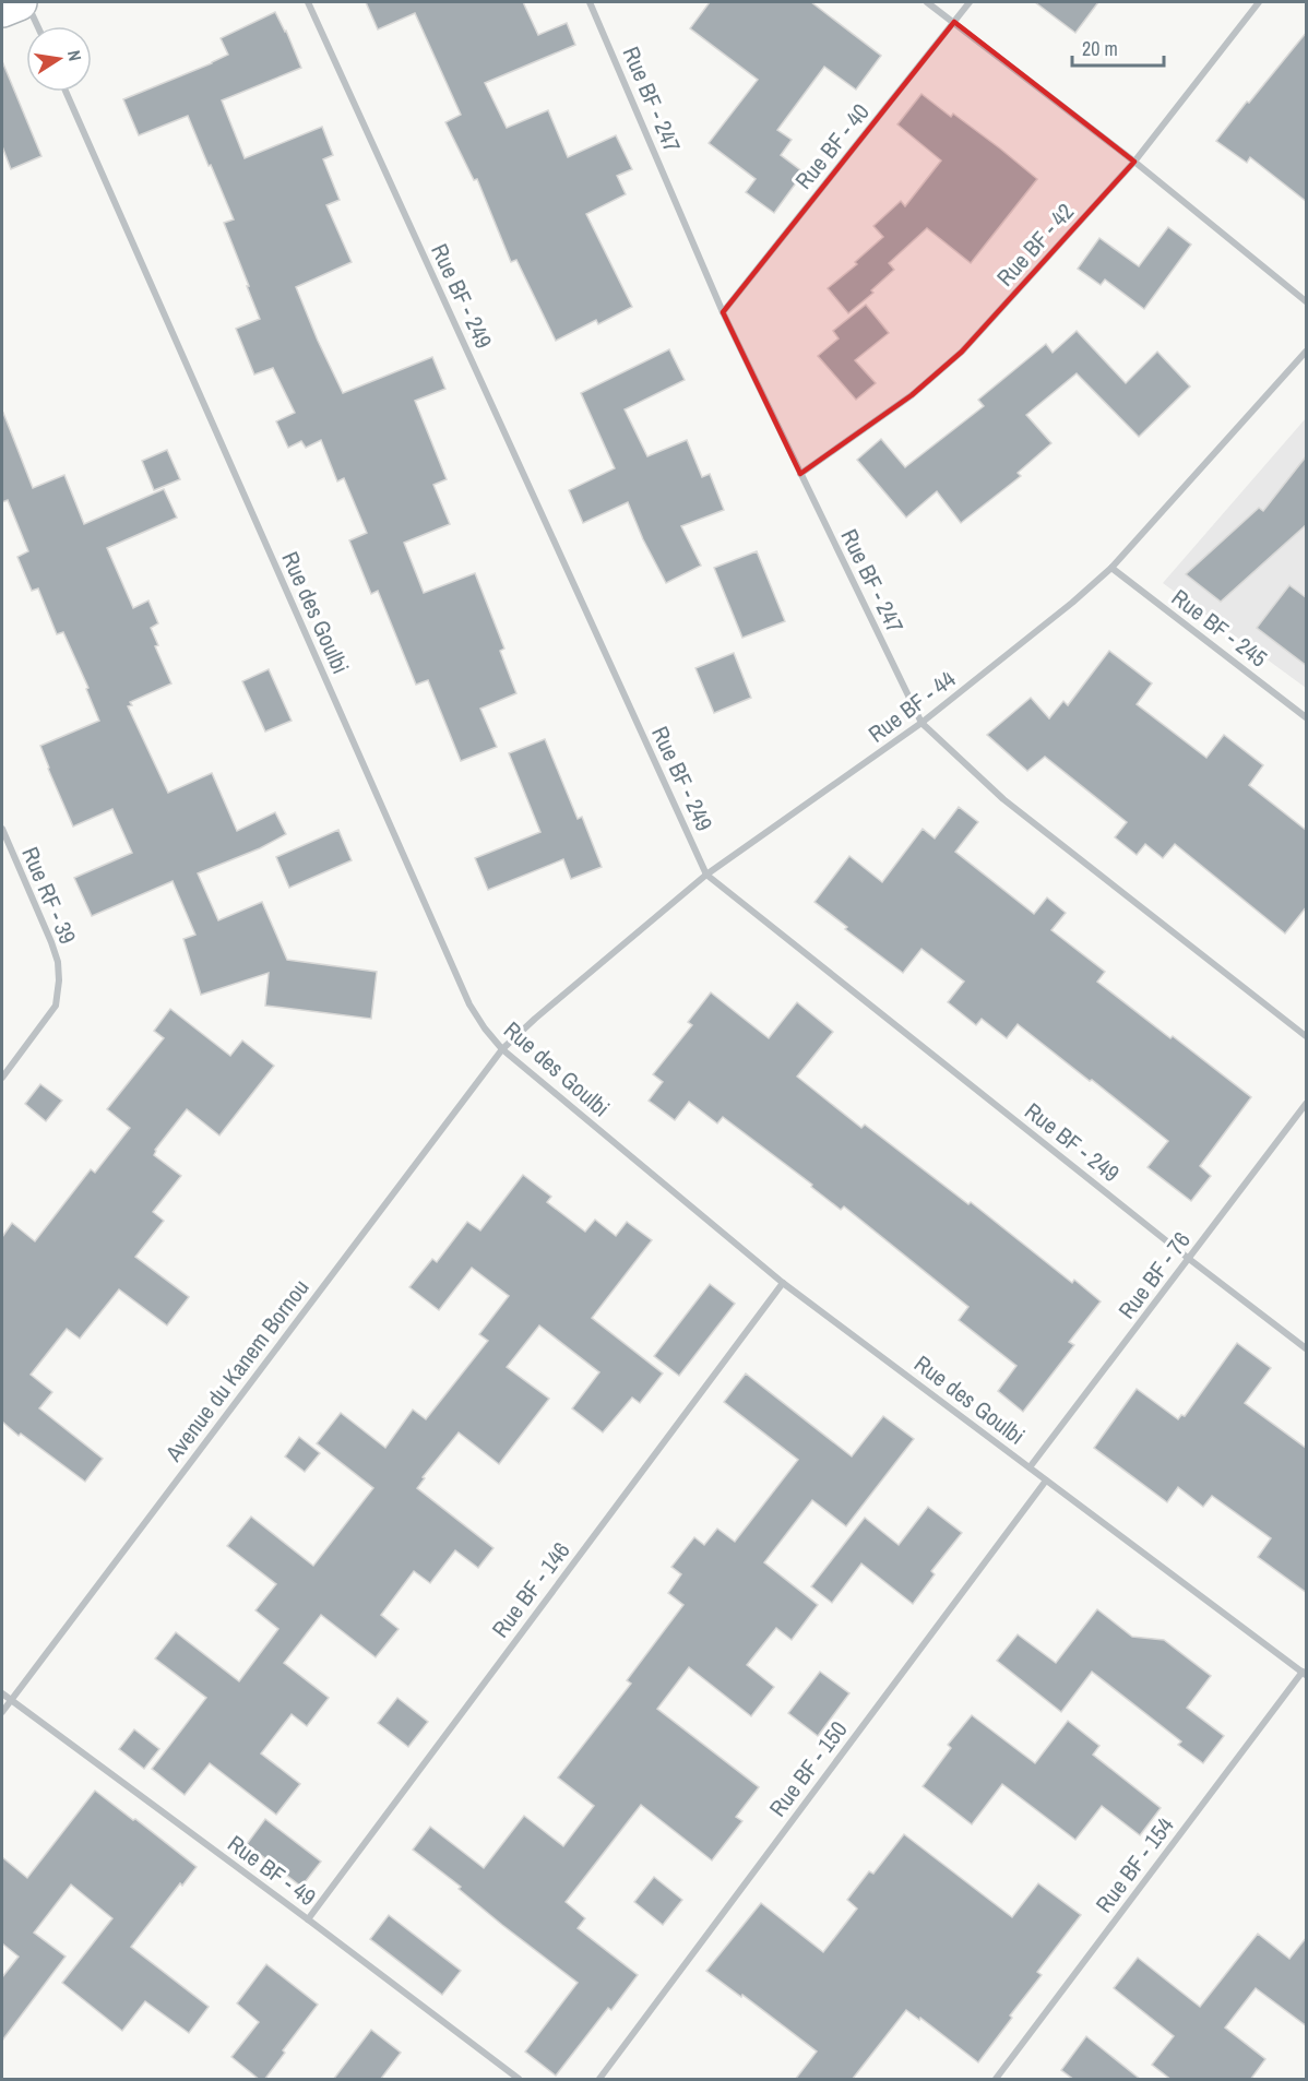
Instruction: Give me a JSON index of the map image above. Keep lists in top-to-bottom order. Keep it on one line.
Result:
{"streets":{"street":["Rue BF - 247","Rue BF - 40","Rue BF - 42","Rue BF - 249","Rue des Goulbi","Rue BF - 245","Rue BF - 44","Rue RF - 39","Rue BF - 76","Avenue du Kanem Bornou","Rue BF - 146","Rue BF - 150","Rue BF - 154","Rue BF - 49"]},"crossings":[["Rue BF - 247","Rue BF - 40"],["Rue BF - 247","Rue BF - 42"],["Rue BF - 247","Rue BF - 44"],["Rue BF - 249","Rue BF - 44"],["Rue BF - 249","Rue BF - 76"],["Rue des Goulbi","Rue BF - 44"],["Rue des Goulbi","Rue BF - 76"],["Rue des Goulbi","Avenue du Kanem Bornou"],["Rue des Goulbi","Rue BF - 146"],["Rue des Goulbi","Rue BF - 150"],["Rue des Goulbi","Rue BF - 154"],["Rue BF - 245","Rue BF - 44"],["Rue BF - 44","Avenue du Kanem Bornou"],["Avenue du Kanem Bornou","Rue BF - 49"],["Rue BF - 146","Rue BF - 49"]],"scale_bar":"20 m","north":"right"}
